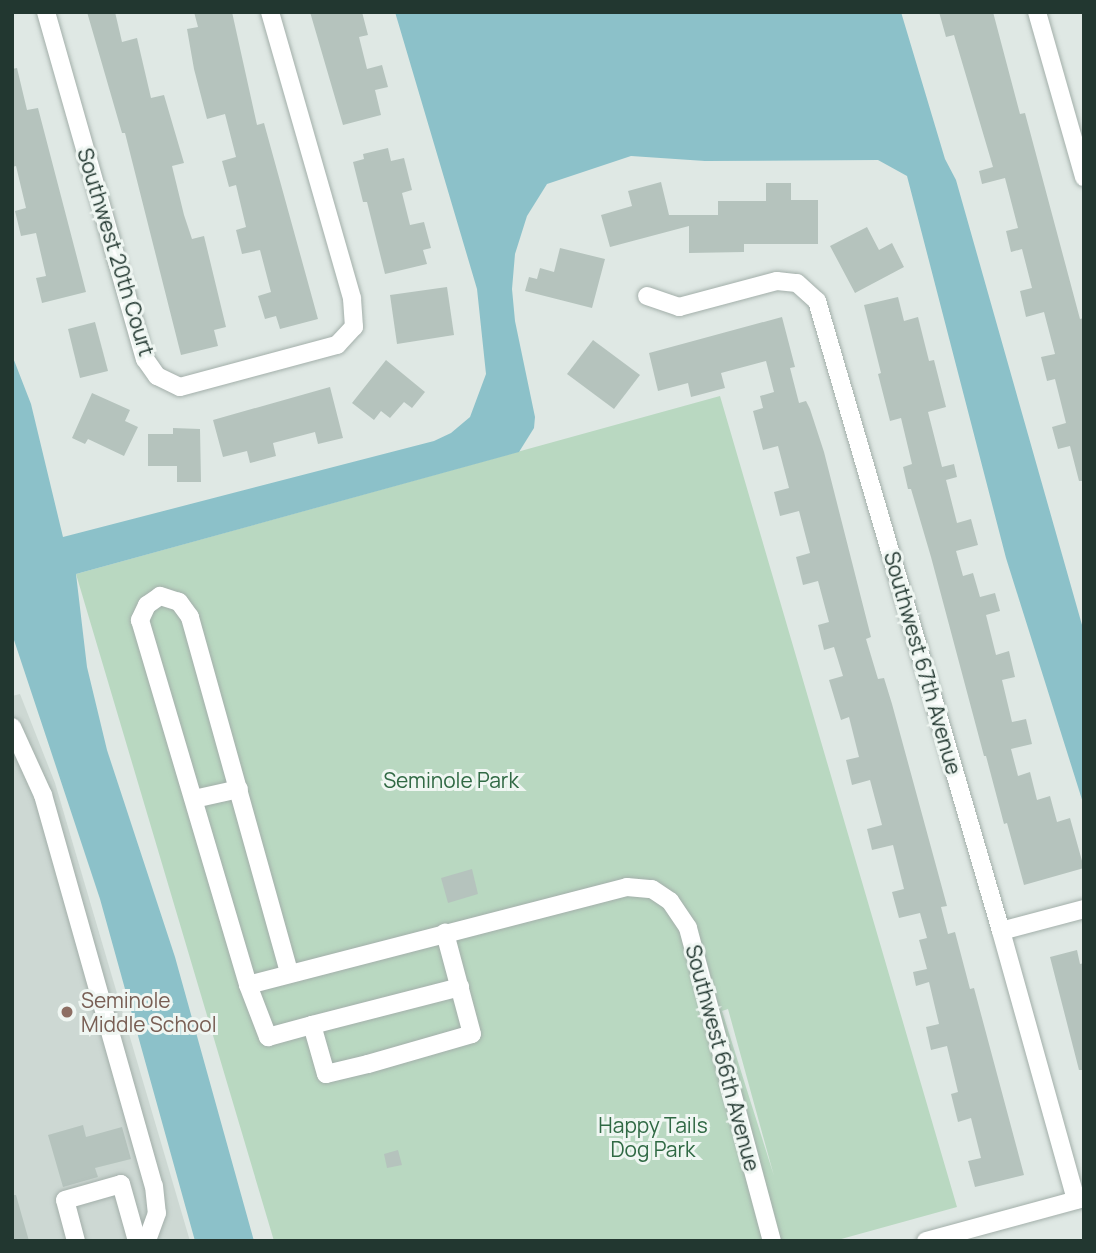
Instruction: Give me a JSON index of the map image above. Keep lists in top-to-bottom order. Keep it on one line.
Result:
{"streets":{"street":["Southwest 20th Court","Southwest 67th Avenue","Southwest 66th Avenue"]},"parks":["Seminole Park","Happy Tails Dog Park"],"places":["Seminole Middle School"]}
